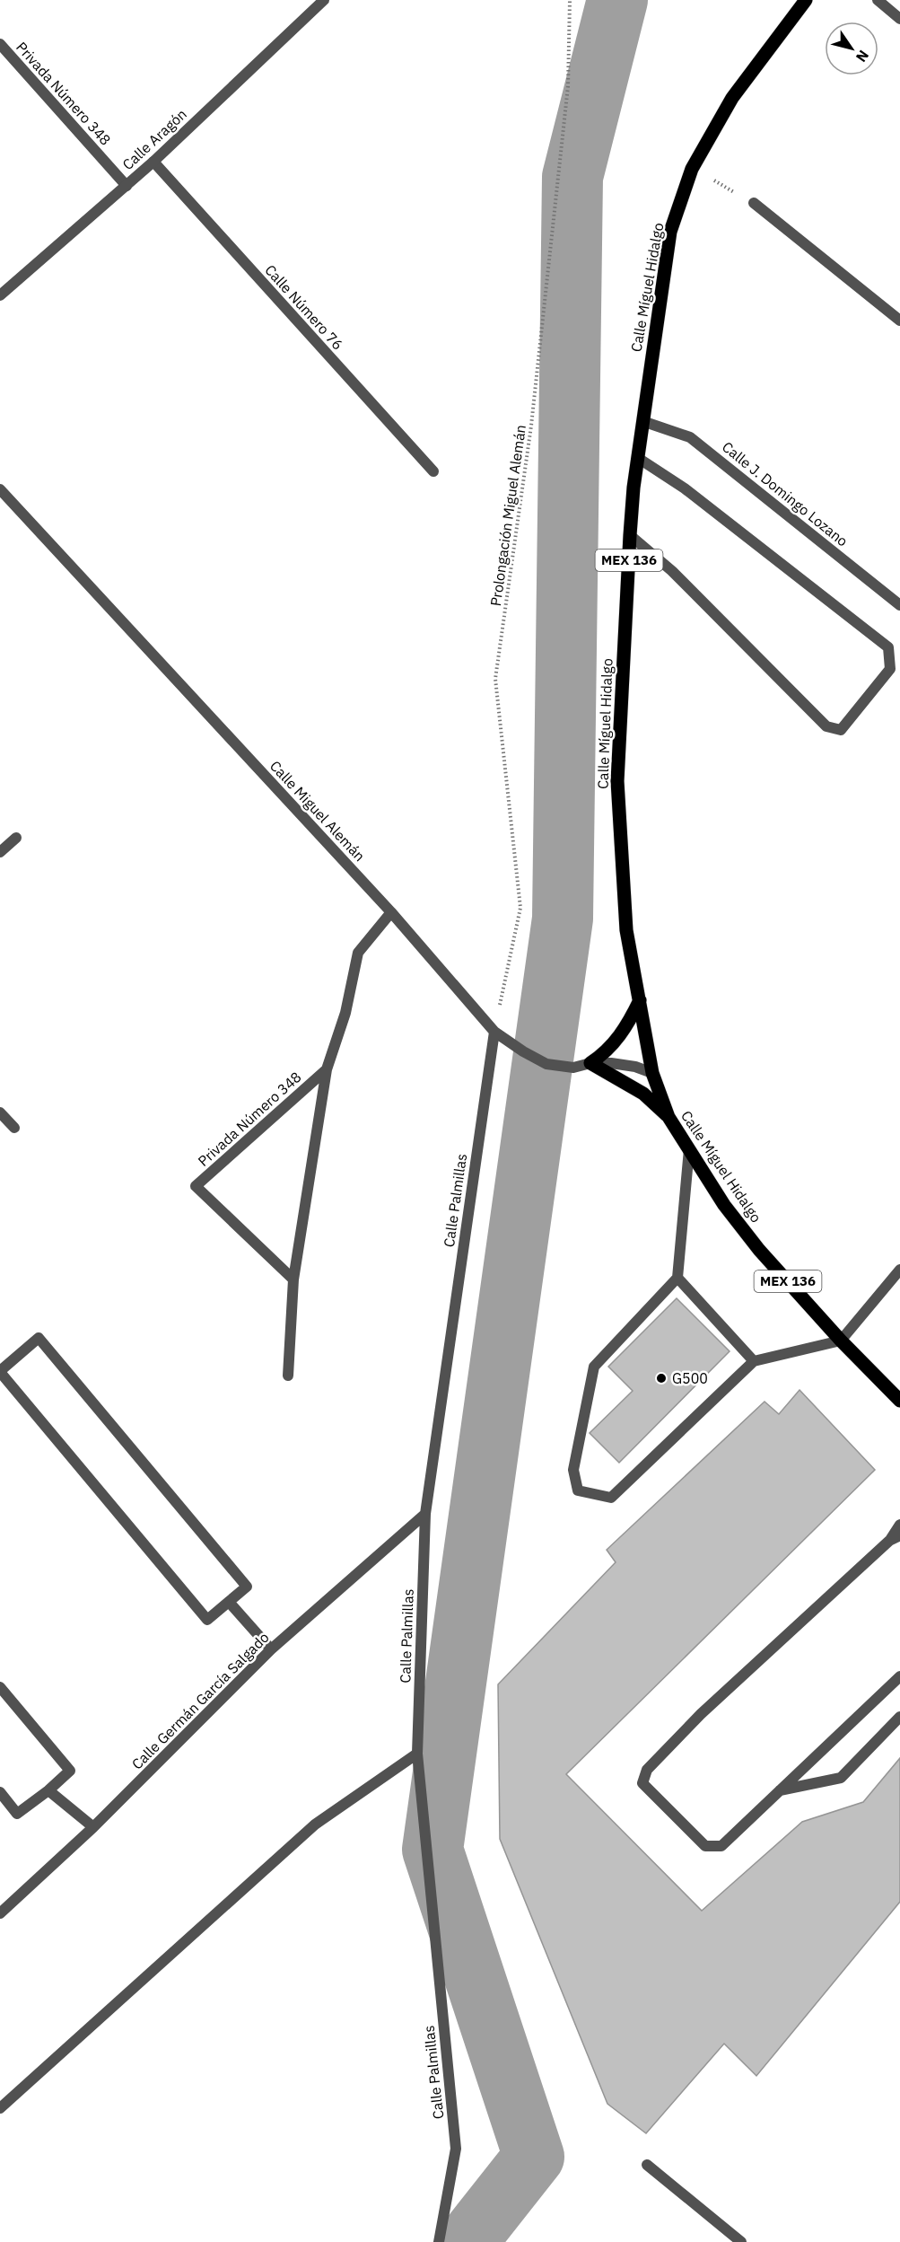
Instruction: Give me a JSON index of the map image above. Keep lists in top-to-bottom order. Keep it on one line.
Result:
{"streets":{"main road":["Calle Míguel Hidalgo","MEX 136"],"street":["Privada Número 348","Calle Aragón","Calle Número 76","Calle J. Domingo Lozano","Calle Miguel Alemán","Calle Palmillas","Calle Germán García Salgado"],"path":["Prolongación Miguel Alemán"]},"crossings":[["Privada Número 348","Calle Aragón"],["Privada Número 348","Calle Miguel Alemán"],["Calle Aragón","Calle Número 76"],["Calle Míguel Hidalgo","Calle J. Domingo Lozano"],["Calle Míguel Hidalgo","Calle Miguel Alemán"],["Prolongación Miguel Alemán","Calle Miguel Alemán"],["Prolongación Miguel Alemán","Calle Palmillas"],["Calle Miguel Alemán","Calle Palmillas"],["Calle Palmillas","Calle Germán García Salgado"]],"places":["G500"],"north":"bottom right"}
